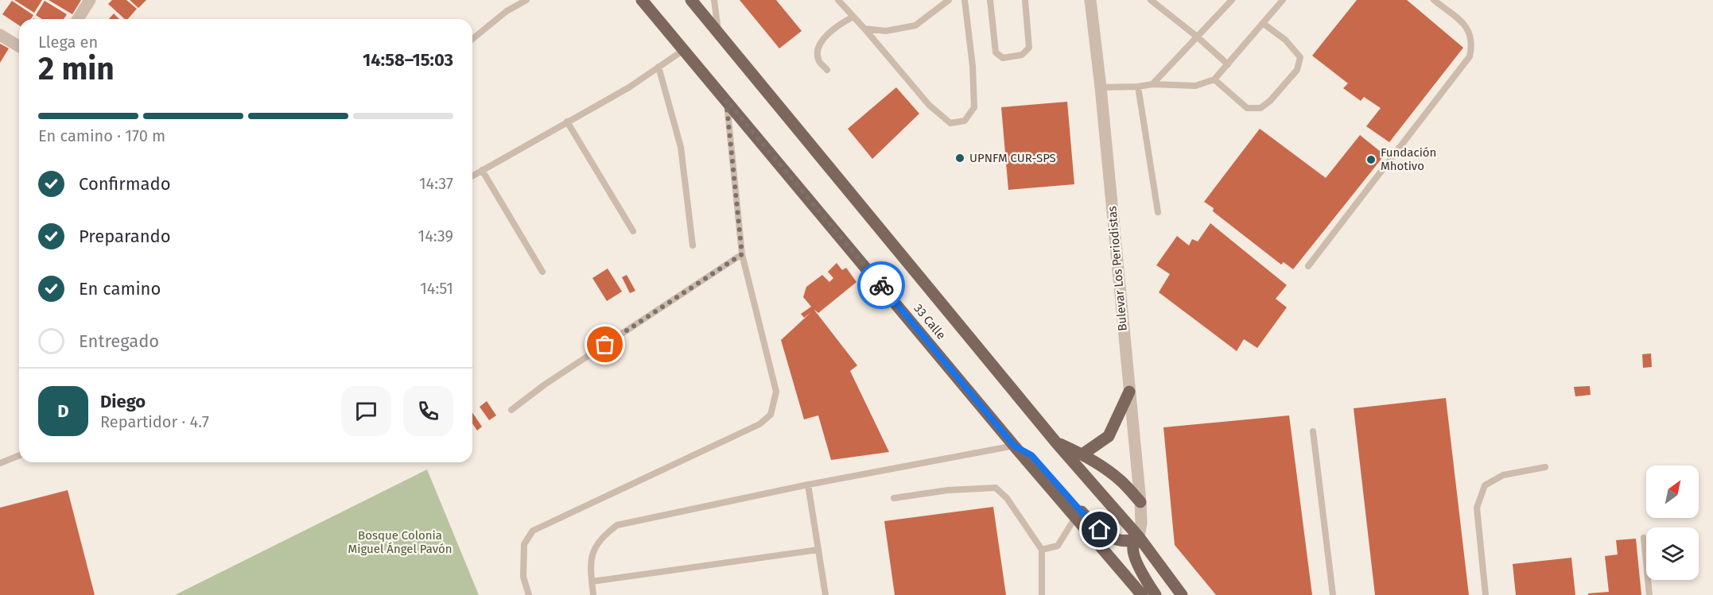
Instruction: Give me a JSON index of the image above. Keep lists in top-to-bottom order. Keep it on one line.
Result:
{"streets":{"main road":["33 Calle"],"street":["Bulevar Los Periodistas"]},"crossings":[["Bulevar Los Periodistas","33 Calle"]],"parks":["Bosque Colonia Miguel Ángel Pavón"],"places":["UPNFM CUR-SPS","Fundación Mhotivo"],"north":"top right","page":{"heading":["2 min","Llega en","14:58–15:03"],"panel":["Diego","Repartidor · 4.7"],"bar":"En camino · 170 m","list":[["Confirmado","14:37"],["Preparando","14:39"],["En camino","14:51"],"Entregado"],"round":"D"}}
